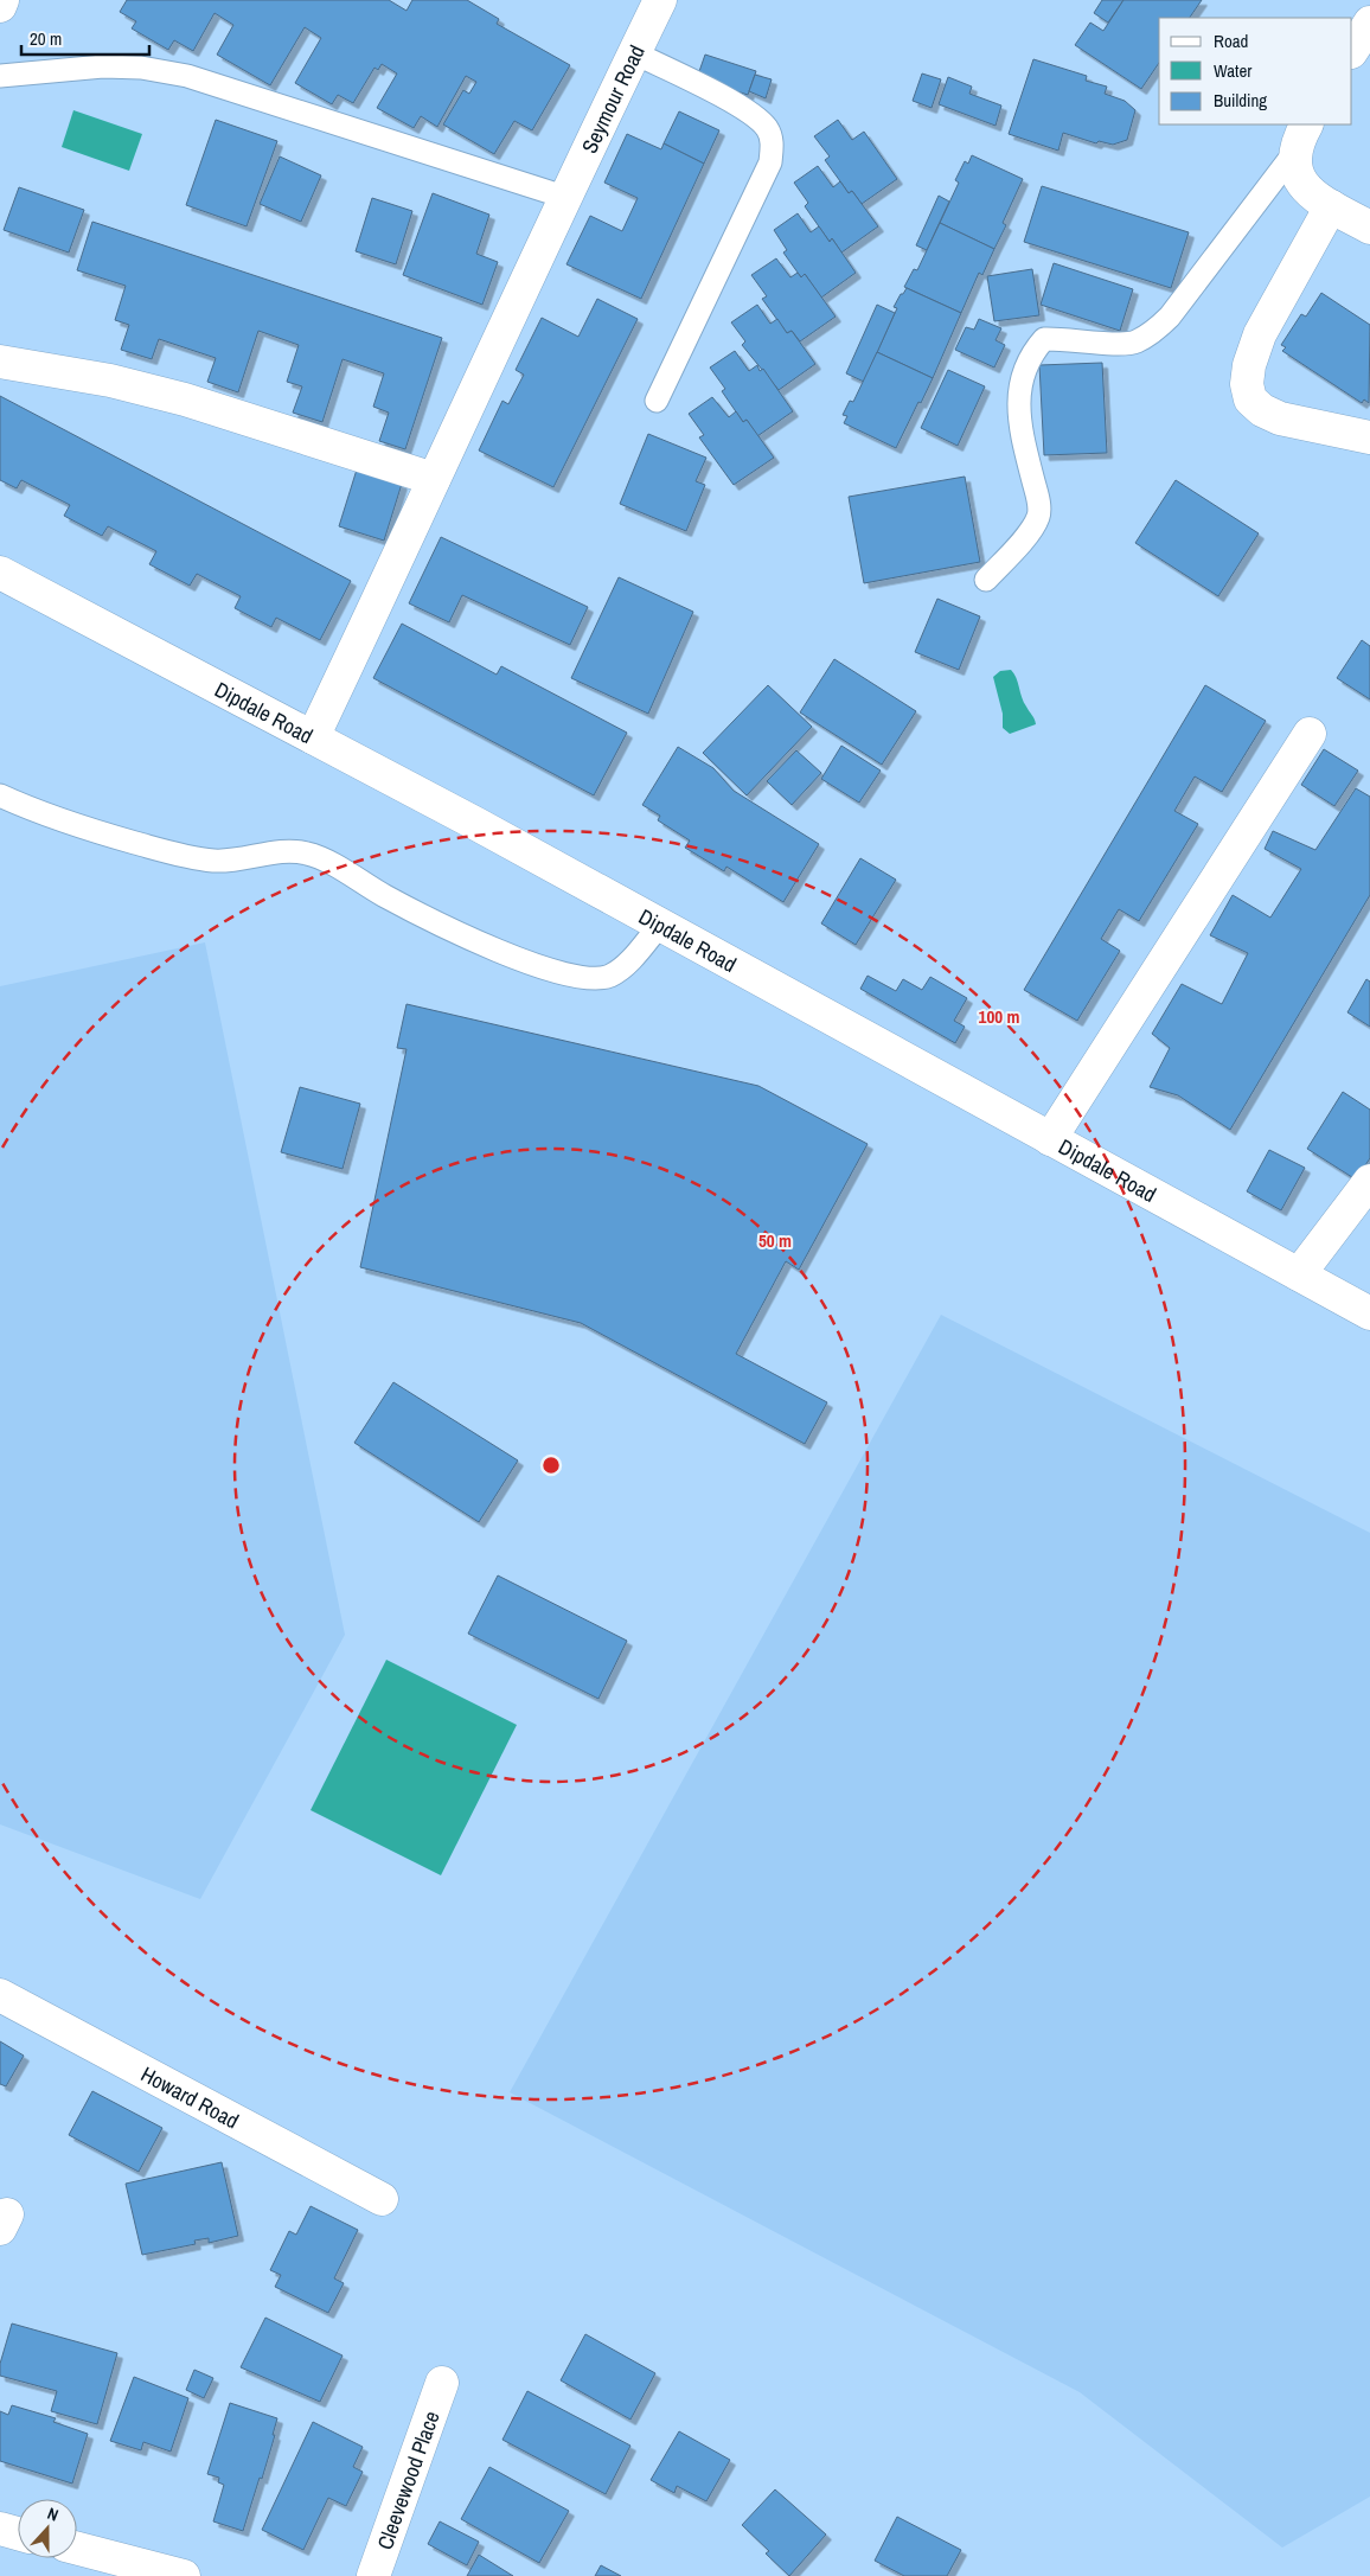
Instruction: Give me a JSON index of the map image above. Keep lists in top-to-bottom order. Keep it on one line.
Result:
{"streets":{"street":["Seymour Road","Dipdale Road","Howard Road","Cleevewood Place"]},"crossings":[["Seymour Road","Dipdale Road"]],"legend":["Road","Water","Building"],"scale_bar":"20 m","north":"top","rings":["100 m","50 m"]}
